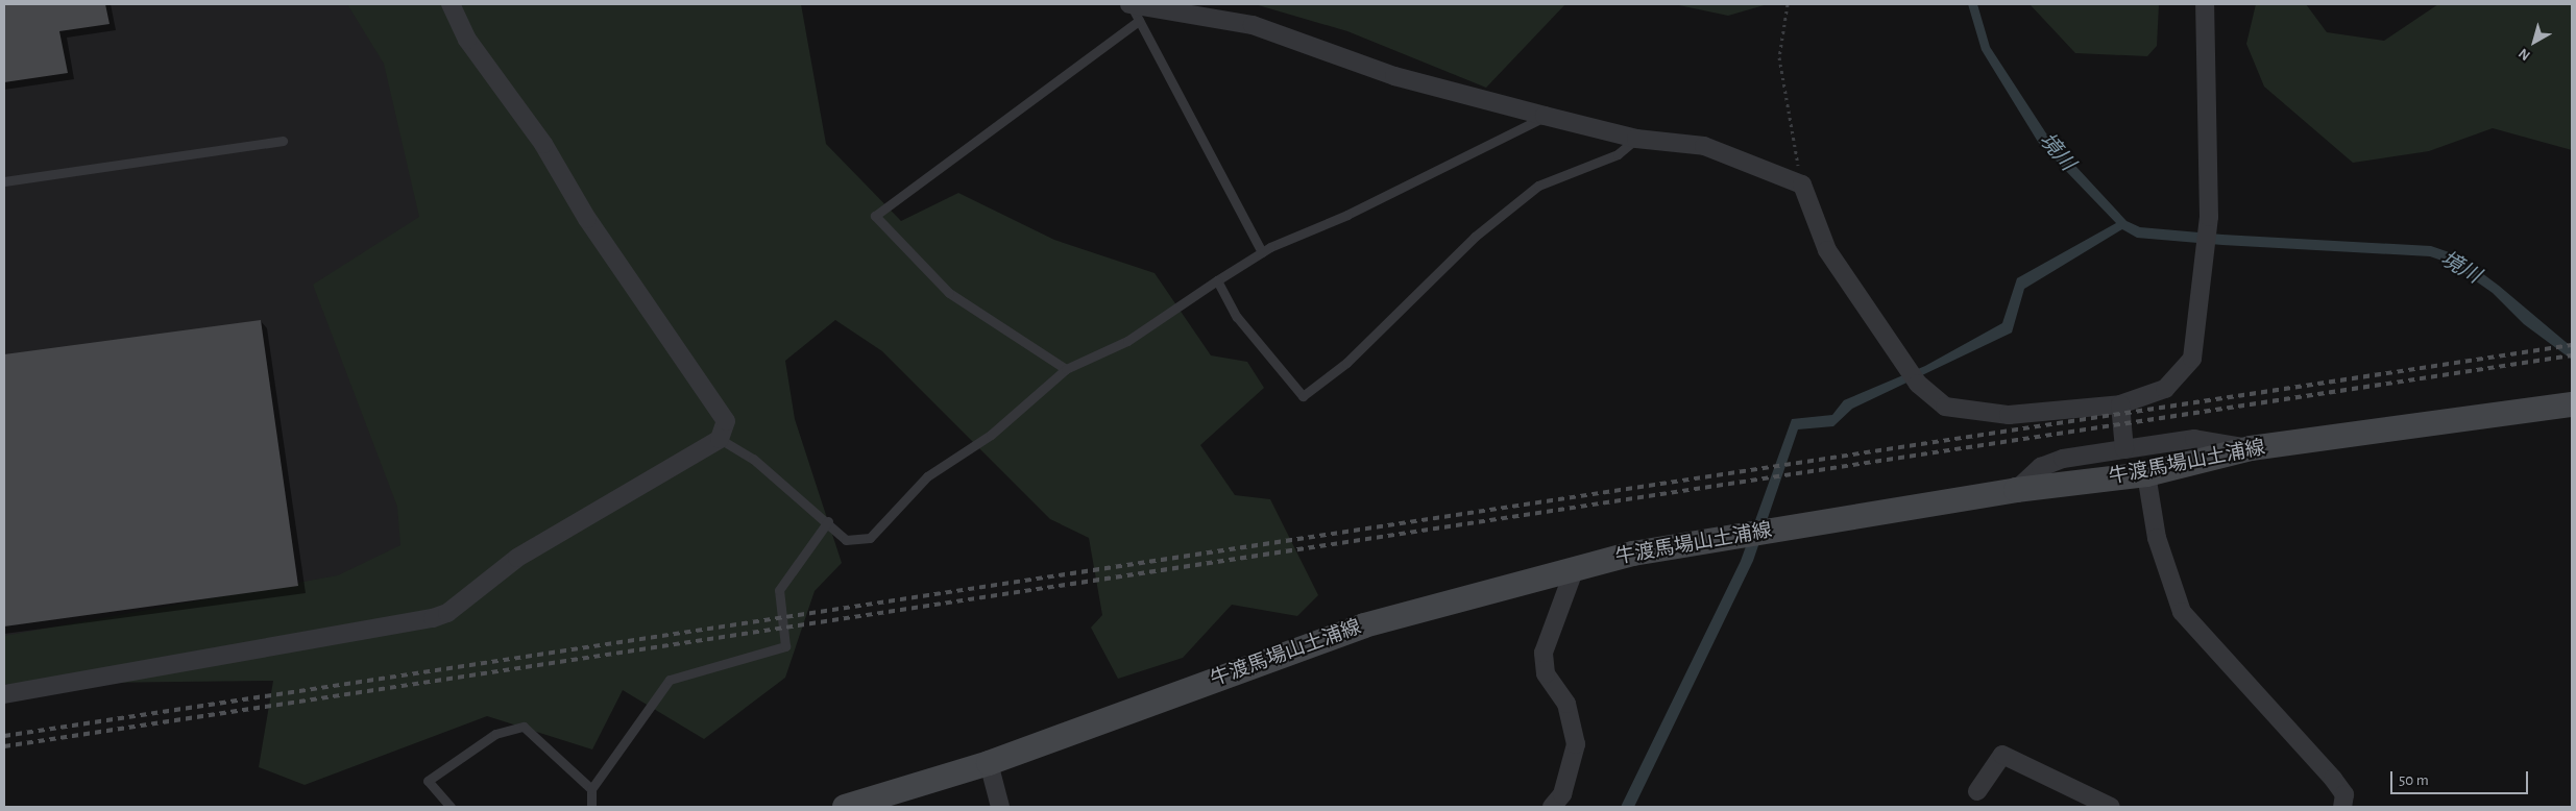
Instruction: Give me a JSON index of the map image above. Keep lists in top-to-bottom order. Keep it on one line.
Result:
{"streets":{"main road":["牛渡馬場山土浦線"]},"water":["境川"],"scale_bar":"50 m","north":"bottom left"}
